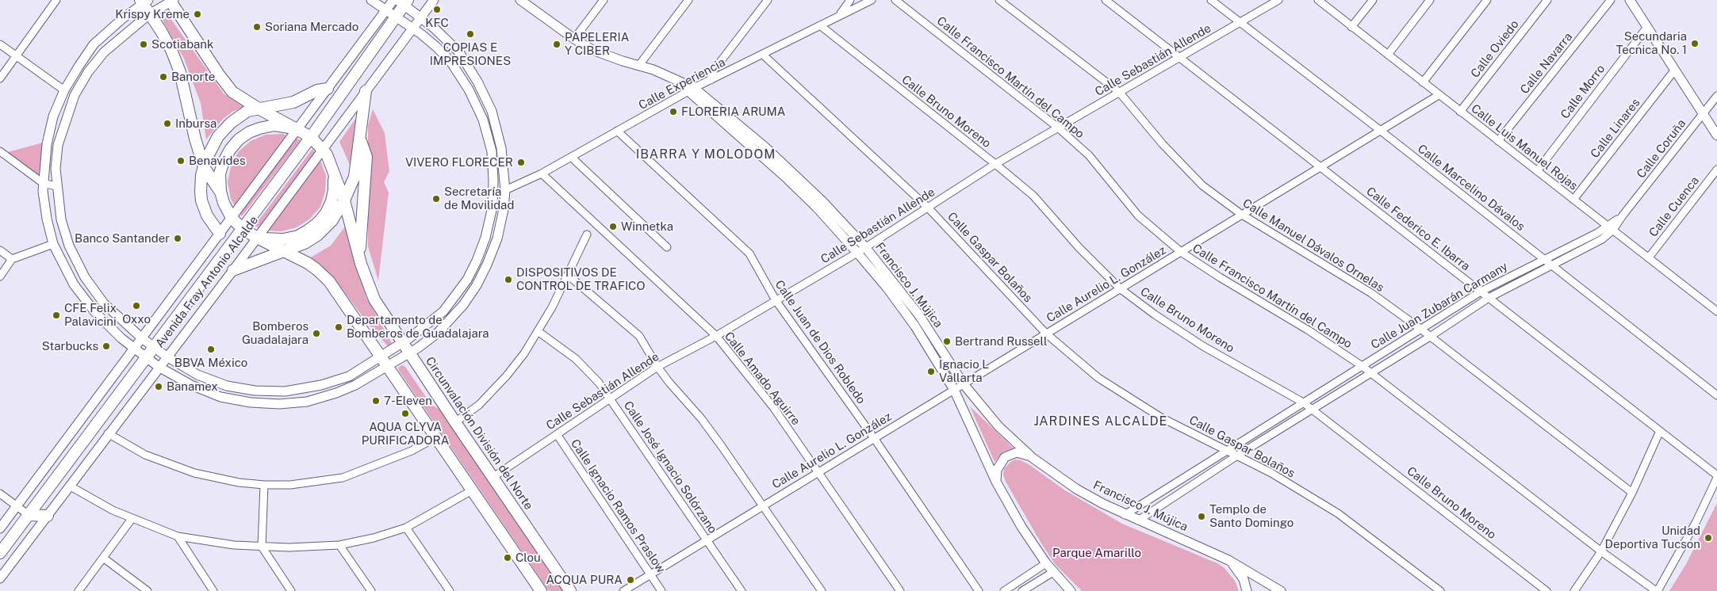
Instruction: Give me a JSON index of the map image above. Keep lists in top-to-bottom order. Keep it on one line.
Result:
{"streets":{"main road":["Avenida Fray Antonio Alcalde","Circunvalación División del Norte"],"street":["Calle Oviedo","Calle Sebastián Allende","Calle Navarra","Calle Francisco Martín del Campo","Calle Experiencia","Calle Morro","Calle Bruno Moreno","Calle Linares","Calle Luis Manuel Rojas","Calle Coruña","Calle Marcelino Dávalos","Calle Cuenca","Calle Federico E. Ibarra","Calle Manuel Dávalos Ornelas","Calle Gaspar Bolaños","Calle Aurelio L. González","Francisco J. Mújica","Calle Juan Zubarán Carmany","Calle Juan de Dios Robledo","Calle Amado Aguirre","Calle José Ignacio Solórzano","Calle Ignacio Ramos Praslow"]},"crossings":[["Calle Oviedo","Calle Luis Manuel Rojas"],["Calle Sebastián Allende","Calle Francisco Martín del Campo"],["Calle Sebastián Allende","Calle Bruno Moreno"],["Calle Sebastián Allende","Calle Marcelino Dávalos"],["Calle Sebastián Allende","Calle Federico E. Ibarra"],["Calle Sebastián Allende","Calle Manuel Dávalos Ornelas"],["Calle Sebastián Allende","Calle Gaspar Bolaños"],["Calle Sebastián Allende","Francisco J. Mújica"],["Calle Sebastián Allende","Calle Juan de Dios Robledo"],["Calle Sebastián Allende","Calle Amado Aguirre"],["Calle Sebastián Allende","Circunvalación División del Norte"],["Calle Sebastián Allende","Calle José Ignacio Solórzano"],["Calle Sebastián Allende","Calle Ignacio Ramos Praslow"],["Calle Navarra","Calle Luis Manuel Rojas"],["Calle Francisco Martín del Campo","Calle Aurelio L. González"],["Calle Francisco Martín del Campo","Calle Juan Zubarán Carmany"],["Calle Experiencia","Calle Bruno Moreno"],["Calle Experiencia","Calle Gaspar Bolaños"],["Calle Experiencia","Francisco J. Mújica"],["Calle Experiencia","Calle Juan de Dios Robledo"],["Calle Experiencia","Calle Amado Aguirre"],["Calle Morro","Calle Luis Manuel Rojas"],["Calle Bruno Moreno","Calle Aurelio L. González"],["Calle Bruno Moreno","Calle Juan Zubarán Carmany"],["Calle Linares","Calle Luis Manuel Rojas"],["Calle Luis Manuel Rojas","Calle Coruña"],["Calle Luis Manuel Rojas","Calle Cuenca"],["Calle Luis Manuel Rojas","Calle Aurelio L. González"],["Calle Luis Manuel Rojas","Calle Juan Zubarán Carmany"],["Calle Coruña","Calle Juan Zubarán Carmany"],["Calle Marcelino Dávalos","Calle Aurelio L. González"],["Calle Marcelino Dávalos","Calle Juan Zubarán Carmany"],["Calle Federico E. Ibarra","Calle Aurelio L. González"],["Calle Federico E. Ibarra","Calle Juan Zubarán Carmany"],["Calle Manuel Dávalos Ornelas","Calle Aurelio L. González"],["Calle Manuel Dávalos Ornelas","Calle Juan Zubarán Carmany"],["Calle Gaspar Bolaños","Calle Aurelio L. González"],["Calle Gaspar Bolaños","Calle Juan Zubarán Carmany"],["Avenida Fray Antonio Alcalde","Circunvalación División del Norte"],["Calle Aurelio L. González","Francisco J. Mújica"],["Calle Aurelio L. González","Calle Juan de Dios Robledo"],["Calle Aurelio L. González","Calle Amado Aguirre"],["Calle Aurelio L. González","Calle José Ignacio Solórzano"],["Calle Aurelio L. González","Calle Ignacio Ramos Praslow"],["Francisco J. Mújica","Calle Juan Zubarán Carmany"]],"districts":["IBARRA Y MOLODOM","JARDINES ALCALDE"],"parks":["Parque Amarillo"],"places":["KFC","Krispy Kreme","Soriana Mercado","COPIAS E IMPRESIONES","Secundaria Tecnica No. 1","Scotiabank","PAPELERIA Y CIBER","Banorte","FLORERIA ARUMA","Inbursa","Benavides","VIVERO FLORECER","Secretaría de Movilidad","Winnetka","Banco Santander","DISPOSITIVOS DE CONTROL DE TRAFICO","Oxxo","CFE Felix Palavicini","Departamento de Bomberos de Guadalajara","Bomberos Guadalajara","Bertrand Russell","Starbucks","BBVA México","Ignacio L Vallarta","Banamex","7-Eleven","AQUA CLYVA PURIFICADORA","Templo de Santo Domingo","Unidad Deportiva Tucson","Clou","ACQUA PURA"]}
